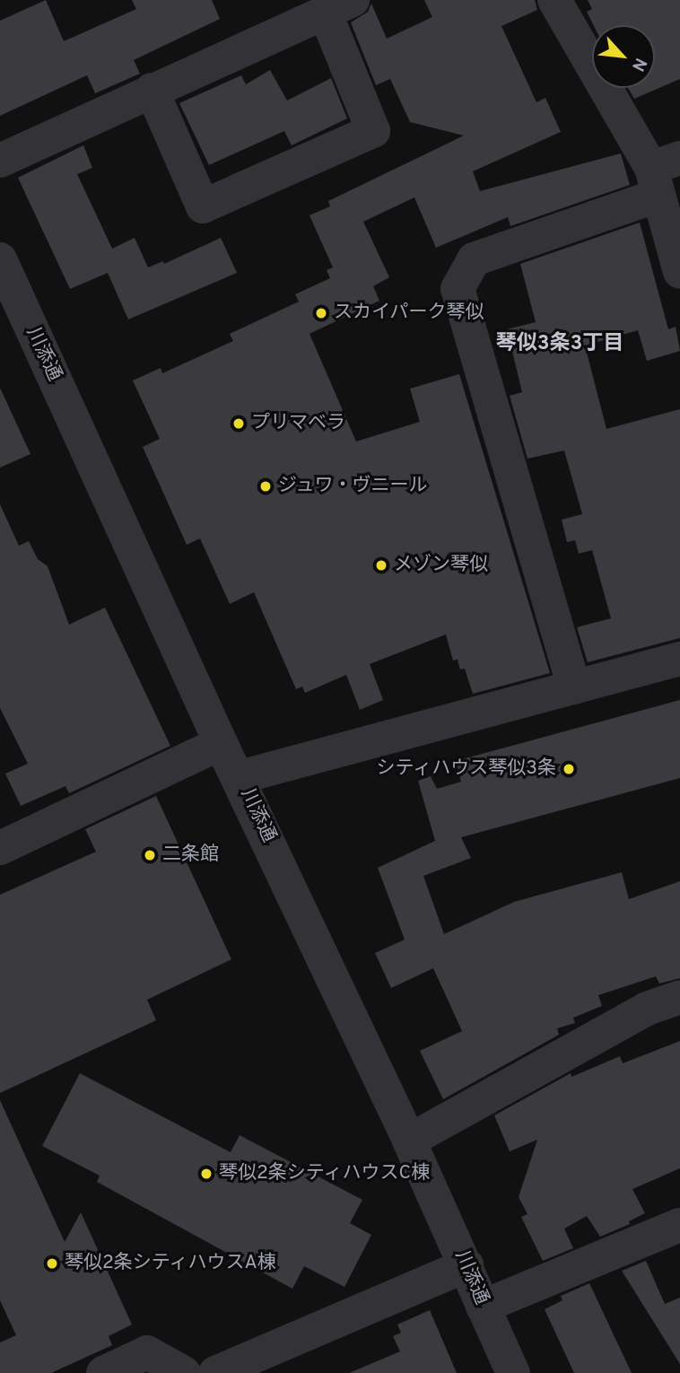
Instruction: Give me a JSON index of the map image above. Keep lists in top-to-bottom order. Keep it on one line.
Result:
{"streets":{"street":["川添通"]},"districts":["琴似3条3丁目"],"places":["スカイパーク琴似","プリマベラ","ジュワ・ヴニール","メゾン琴似","シティハウス琴似3条","二条館","琴似2条シティハウスC棟","琴似2条シティハウスA棟"],"north":"bottom right"}
